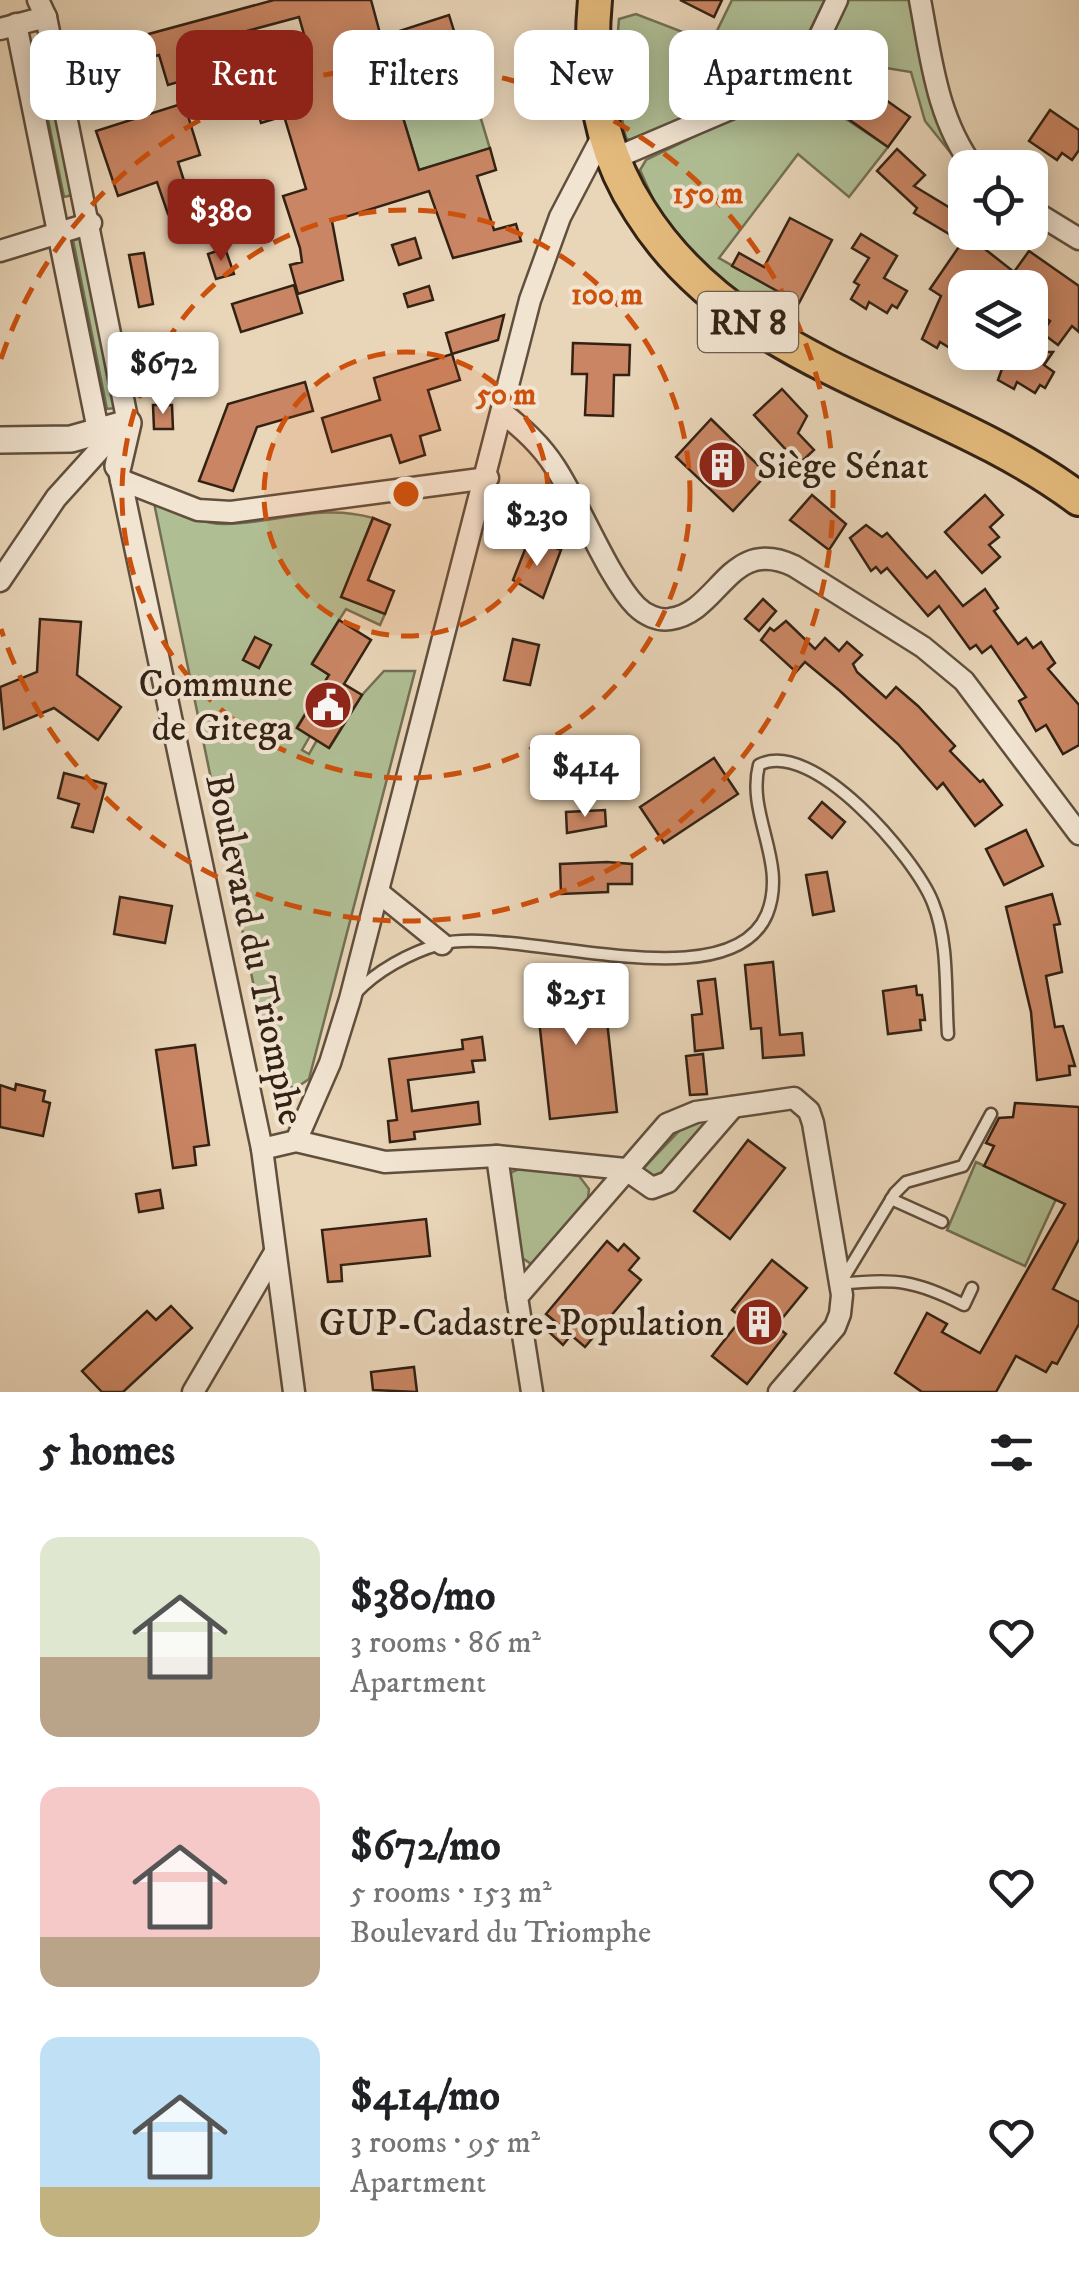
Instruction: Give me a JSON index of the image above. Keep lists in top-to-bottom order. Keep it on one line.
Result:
{"streets":{"main road":["RN 8"],"street":["Boulevard du Triomphe"]},"places":{"building":["Siège Sénat","GUP-Cadastre-Population"],"public building":["Commune de Gitega"]},"page":{"chip":["Buy","Rent","Filters","New","Apartment"],"price":["$380","$672","$230","$414","$251"],"heading":"5 homes","list":[{"name":"$380/mo","note":"3 rooms · 86 m² · Apartment"},{"name":"$672/mo","note":"5 rooms · 153 m² · Boulevard du Triomphe"},{"name":"$414/mo","note":"3 rooms · 95 m² · Apartment"}]},"rings":["150 m","100 m","50 m"]}
